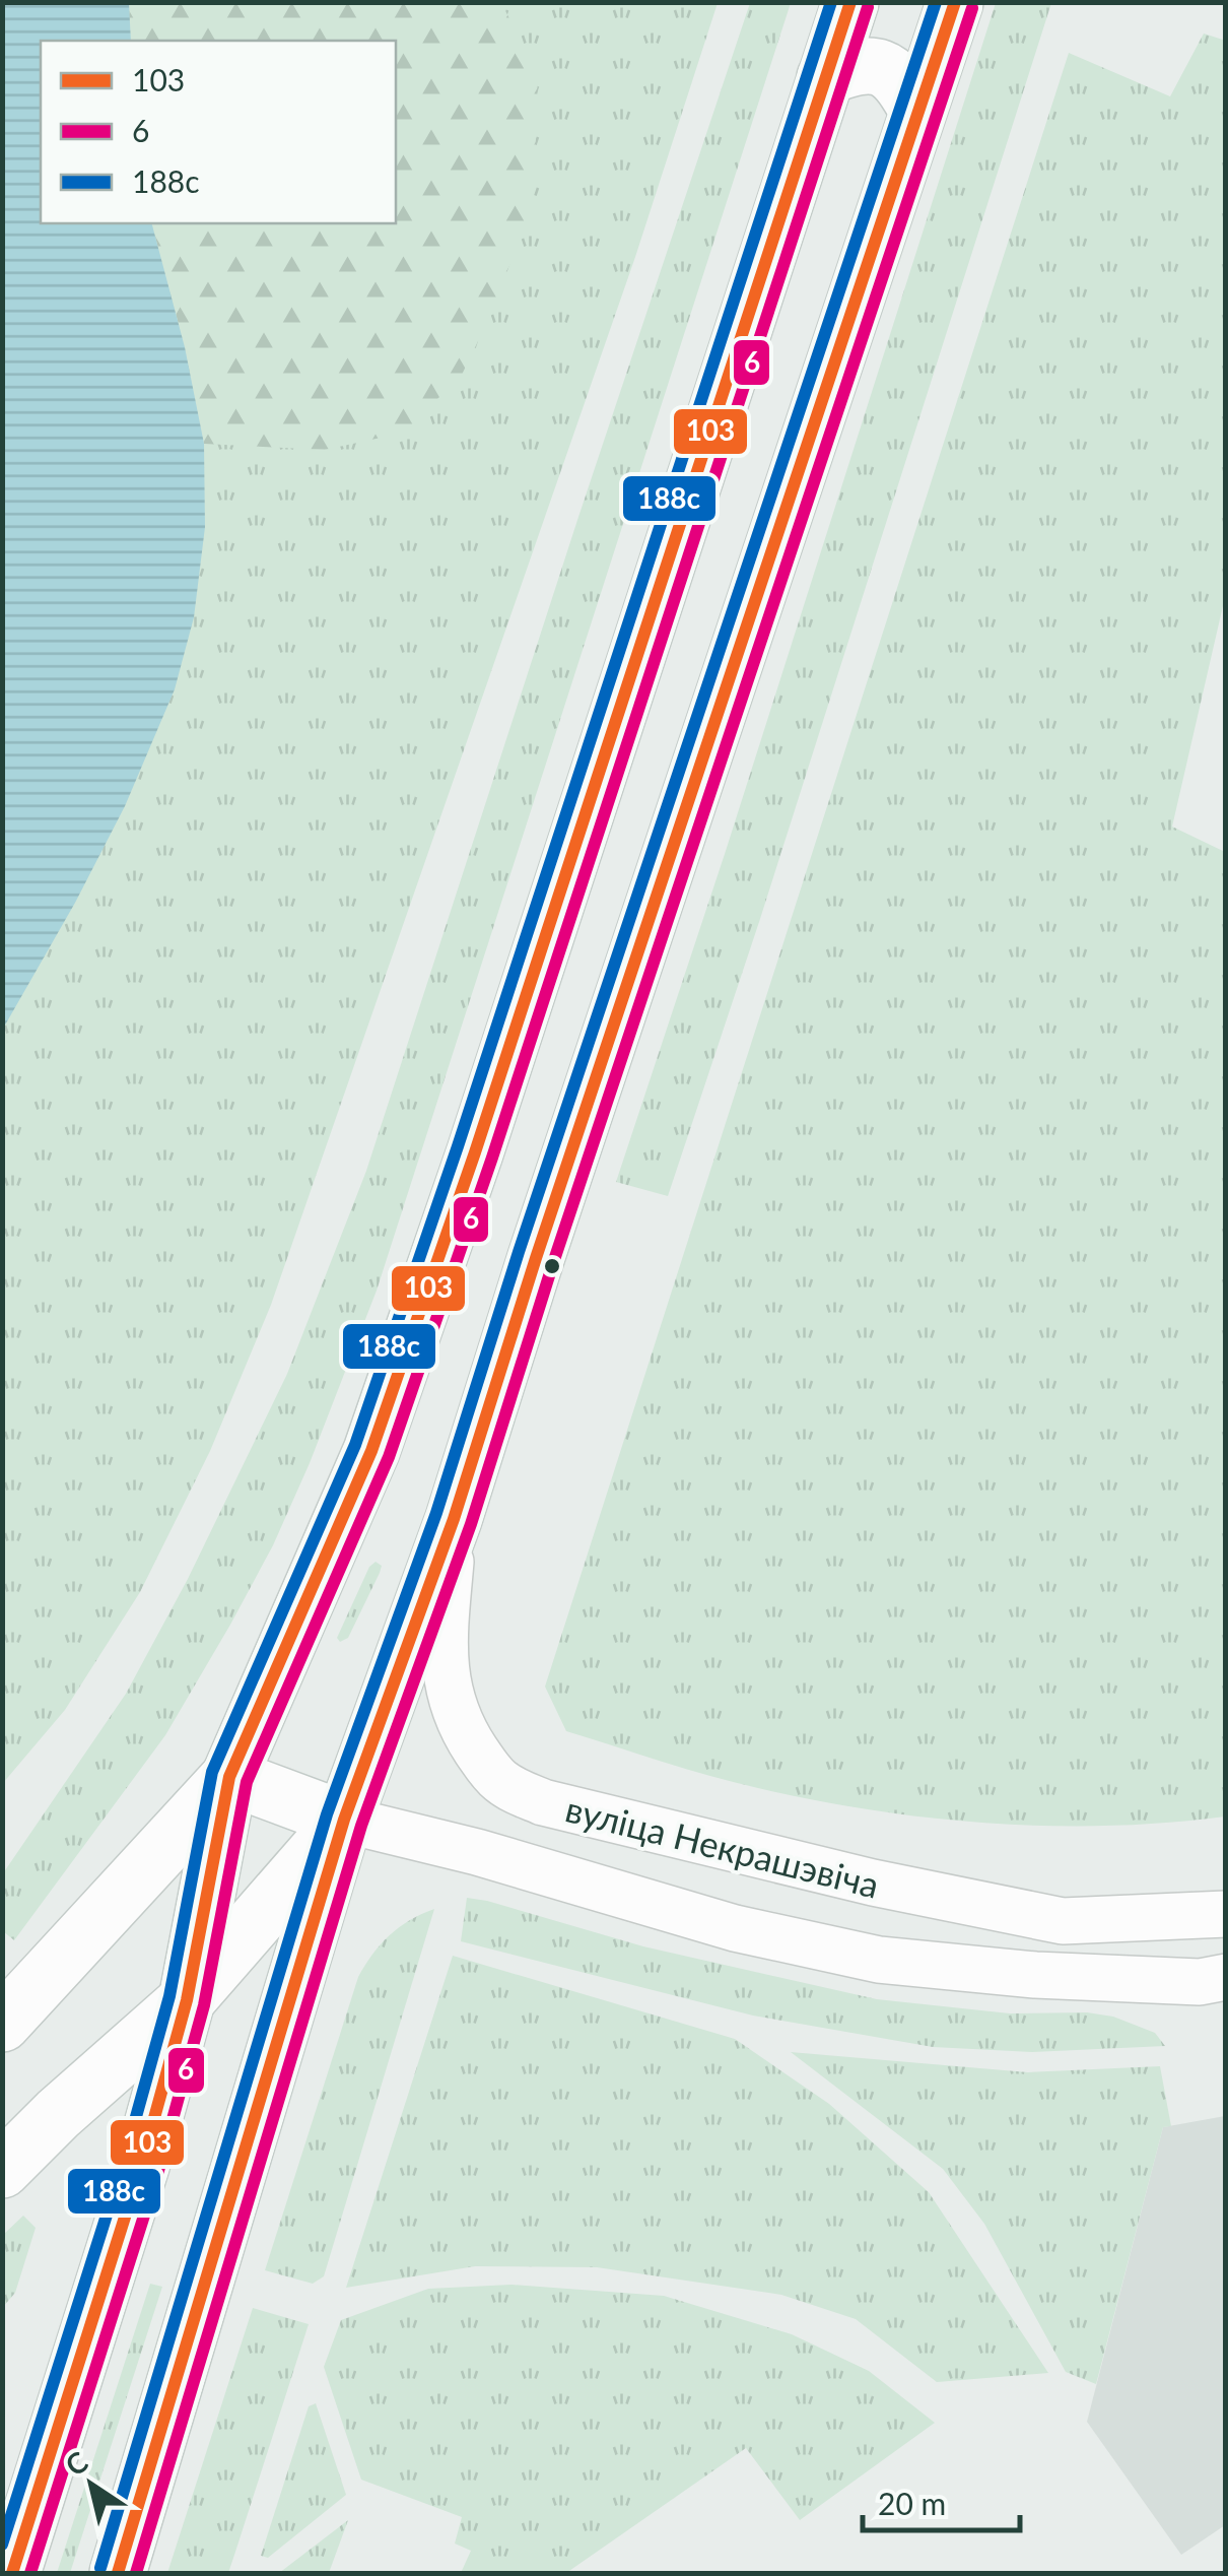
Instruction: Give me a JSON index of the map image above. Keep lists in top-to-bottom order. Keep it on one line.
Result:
{"streets":{"street":["вуліца Некрашэвіча"]},"lines":["transit line 103","transit line 188с","transit line 6"],"legend":["103","6","188с"],"scale_bar":"20 m","north":"top left"}
